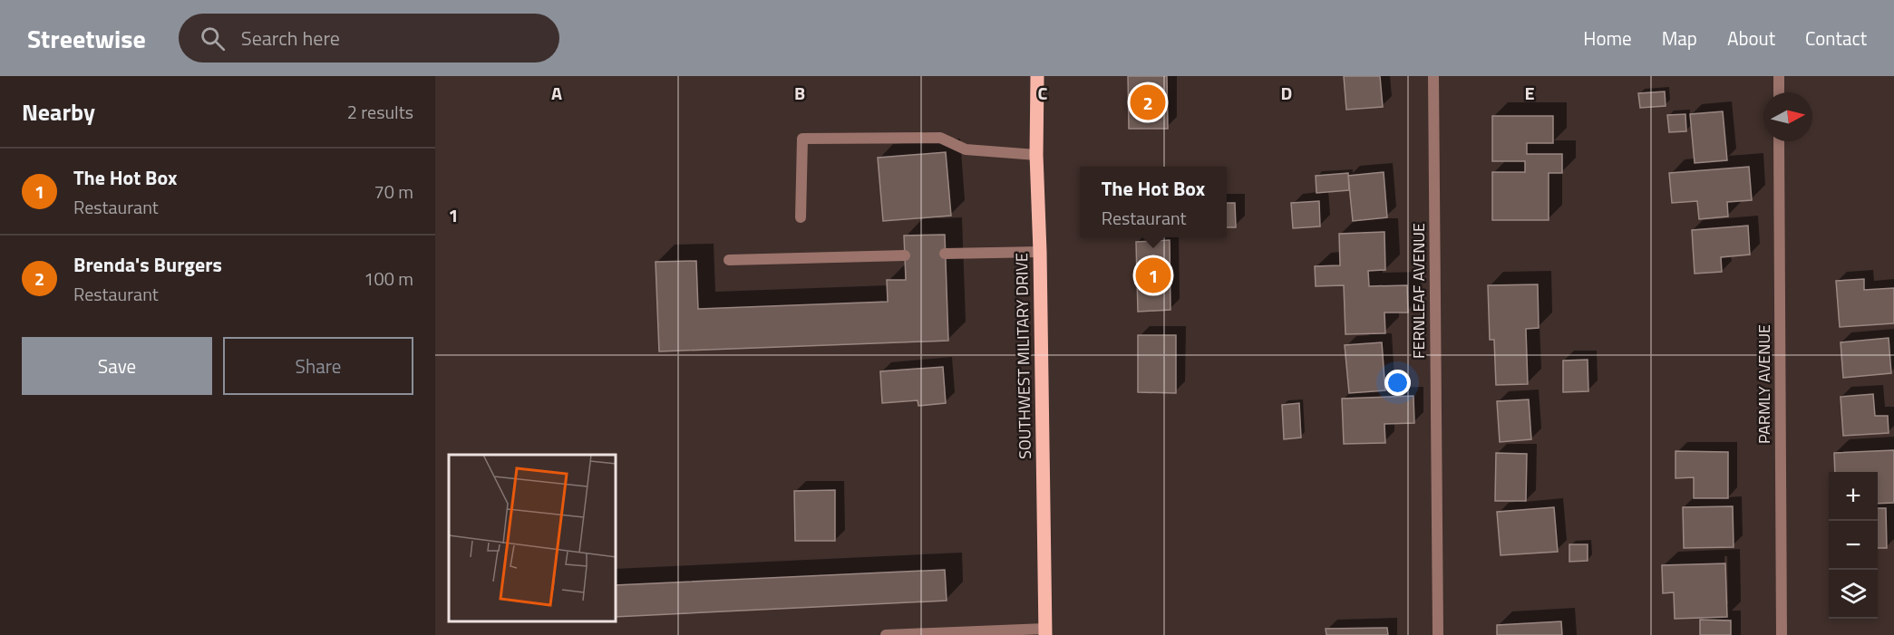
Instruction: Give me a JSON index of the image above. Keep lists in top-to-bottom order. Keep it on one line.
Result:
{"streets":{"main road":["SOUTHWEST MILITARY DRIVE"],"street":["FERNLEAF AVENUE","PARMLY AVENUE"]},"north":"right","page":{"header":"Streetwise","search":"Search here","nav":["Home","Map","About","Contact"],"heading":["Nearby","2 results"],"pins":["2","1"],"list":[{"mark":"1","name":"The Hot Box","note":"Restaurant","value":"70 m"},{"mark":"2","name":"Brenda's Burgers","note":"Restaurant","value":"100 m"}],"popup":["The Hot Box","Restaurant"],"buttons":["Save","Share"],"map_buttons":["+","−"]},"grid":{"columns":["A","B","C","D","E"],"rows":["1"]}}
